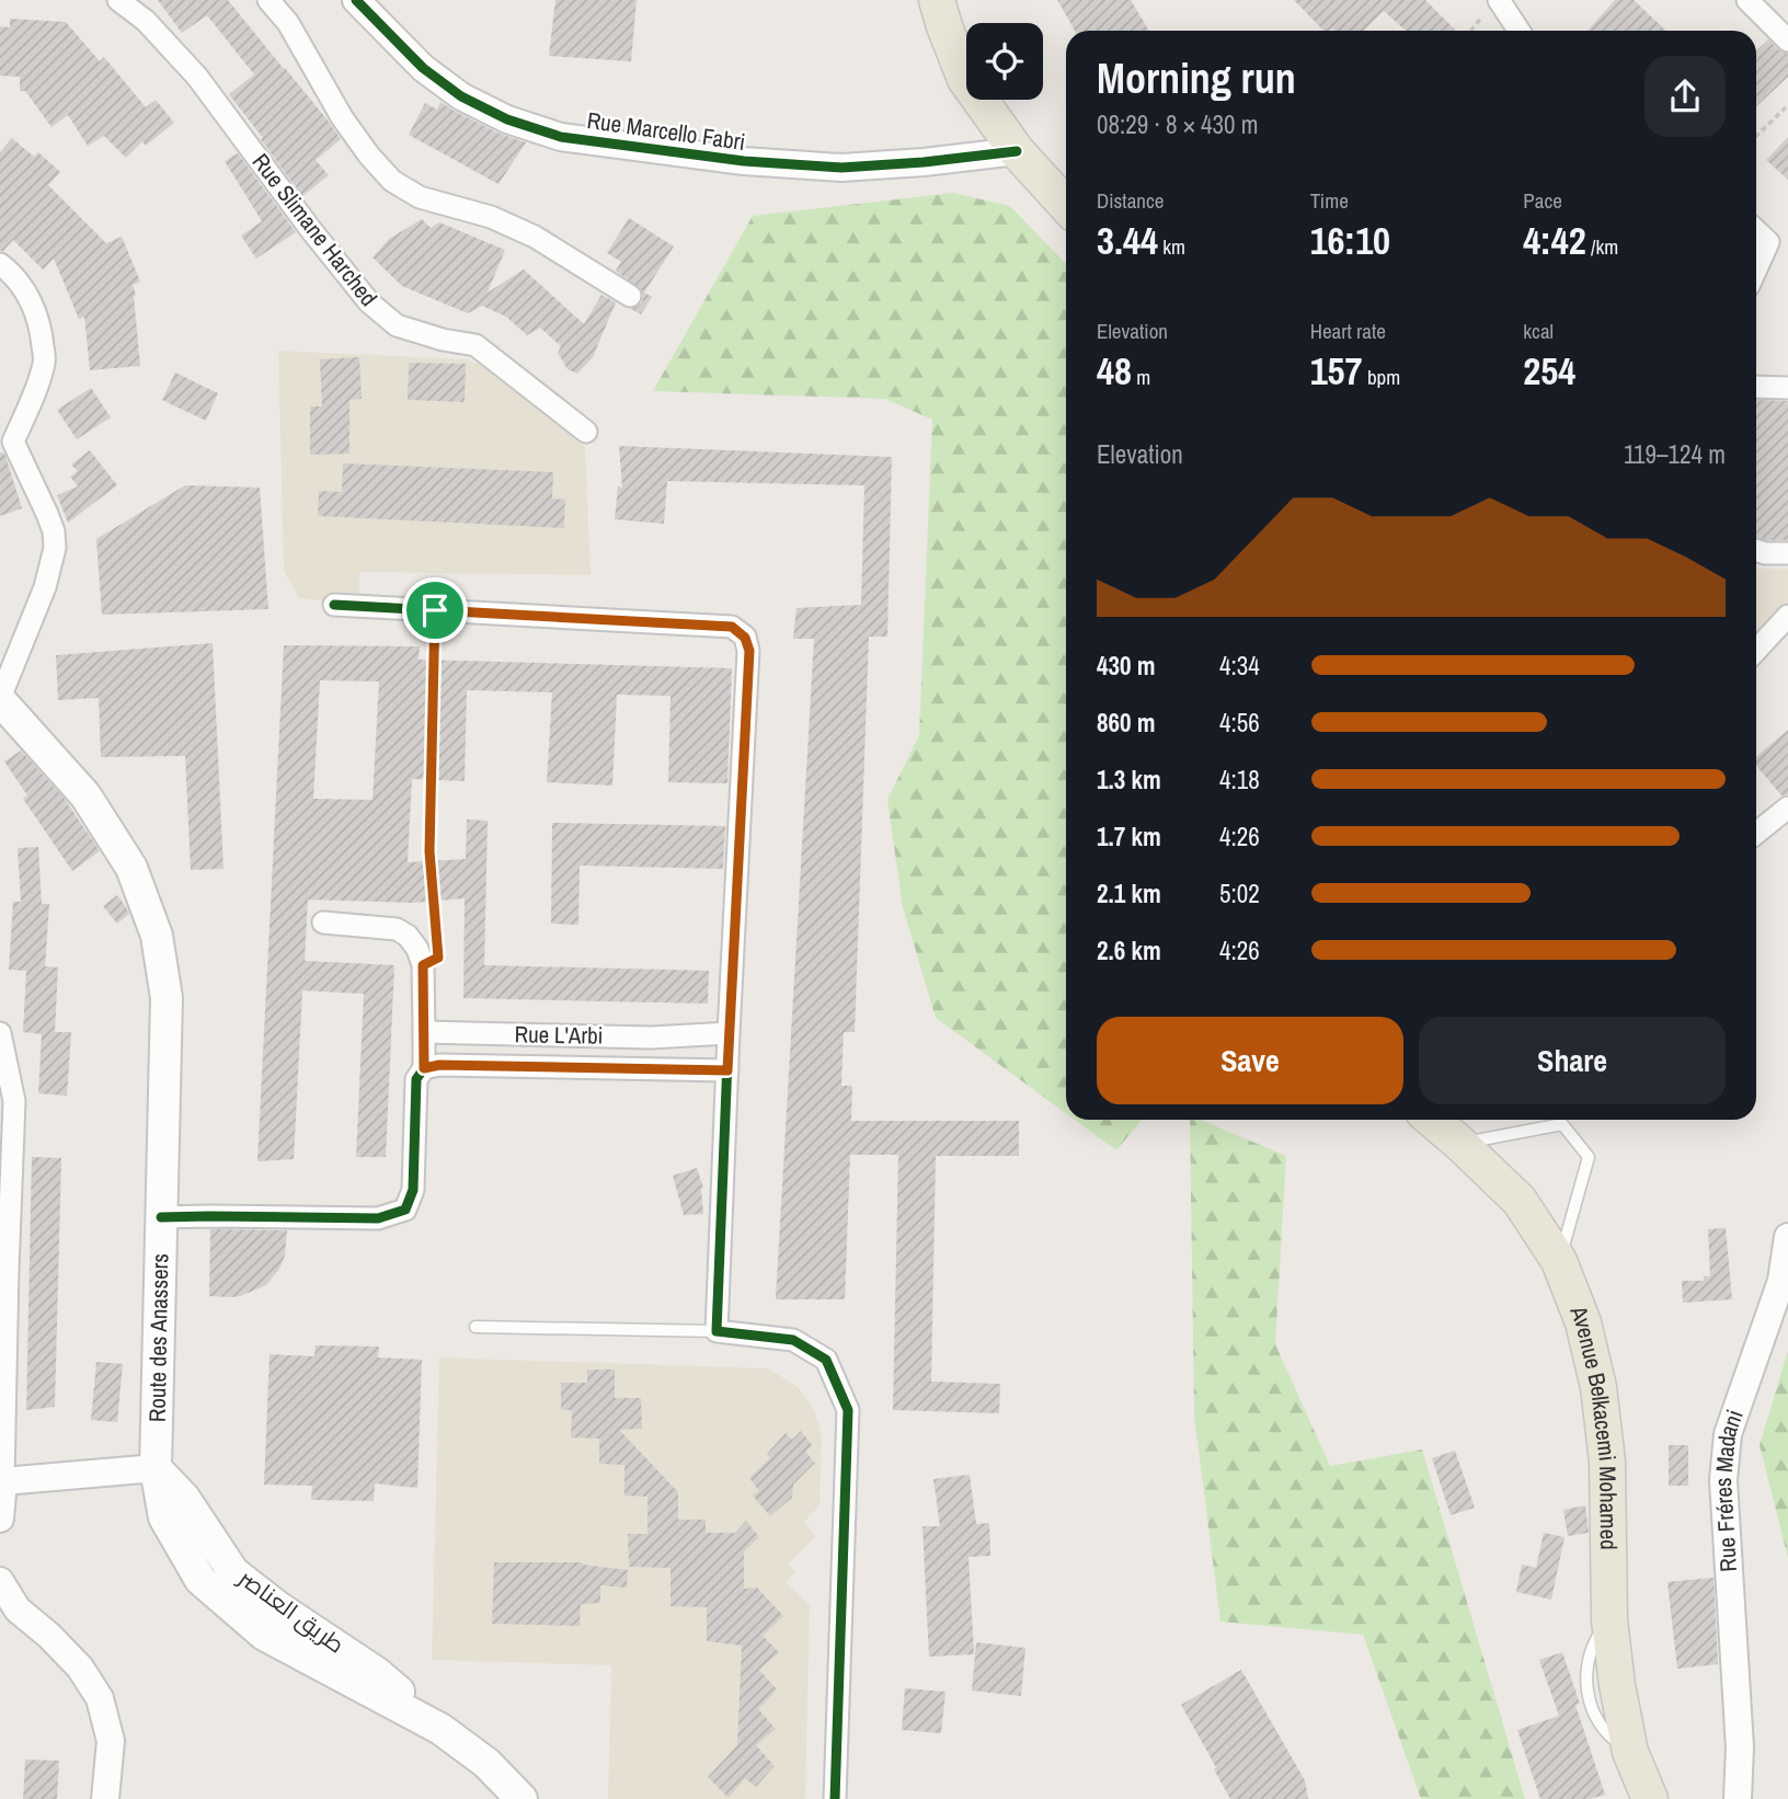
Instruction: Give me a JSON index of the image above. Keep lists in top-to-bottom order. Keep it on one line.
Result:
{"streets":{"main road":["Route des Anassers","Avenue Belkacemi Mohamed","طريق العناصر"],"street":["Rue Marcello Fabri","Rue Slimane Harched","Rue L'Arbi","Rue Fréres Madani"]},"crossings":[["Route des Anassers","طريق العناصر"]],"page":{"heading":["Morning run","08:29 · 8 × 430 m"],"stats":[["Distance","3.44 km"],["Time","16:10"],["Pace","4:42 /km"],["Elevation","48 m"],["Heart rate","157 bpm"],["kcal","254"]],"chart":["Elevation","119–124 m"],"list":[{"name":"430 m","note":"4:34"},{"name":"860 m","note":"4:56"},{"name":"1.3 km","note":"4:18"},{"name":"1.7 km","note":"4:26"},{"name":"2.1 km","note":"5:02"},{"name":"2.6 km","note":"4:26"}],"buttons":["Save","Share"]}}
